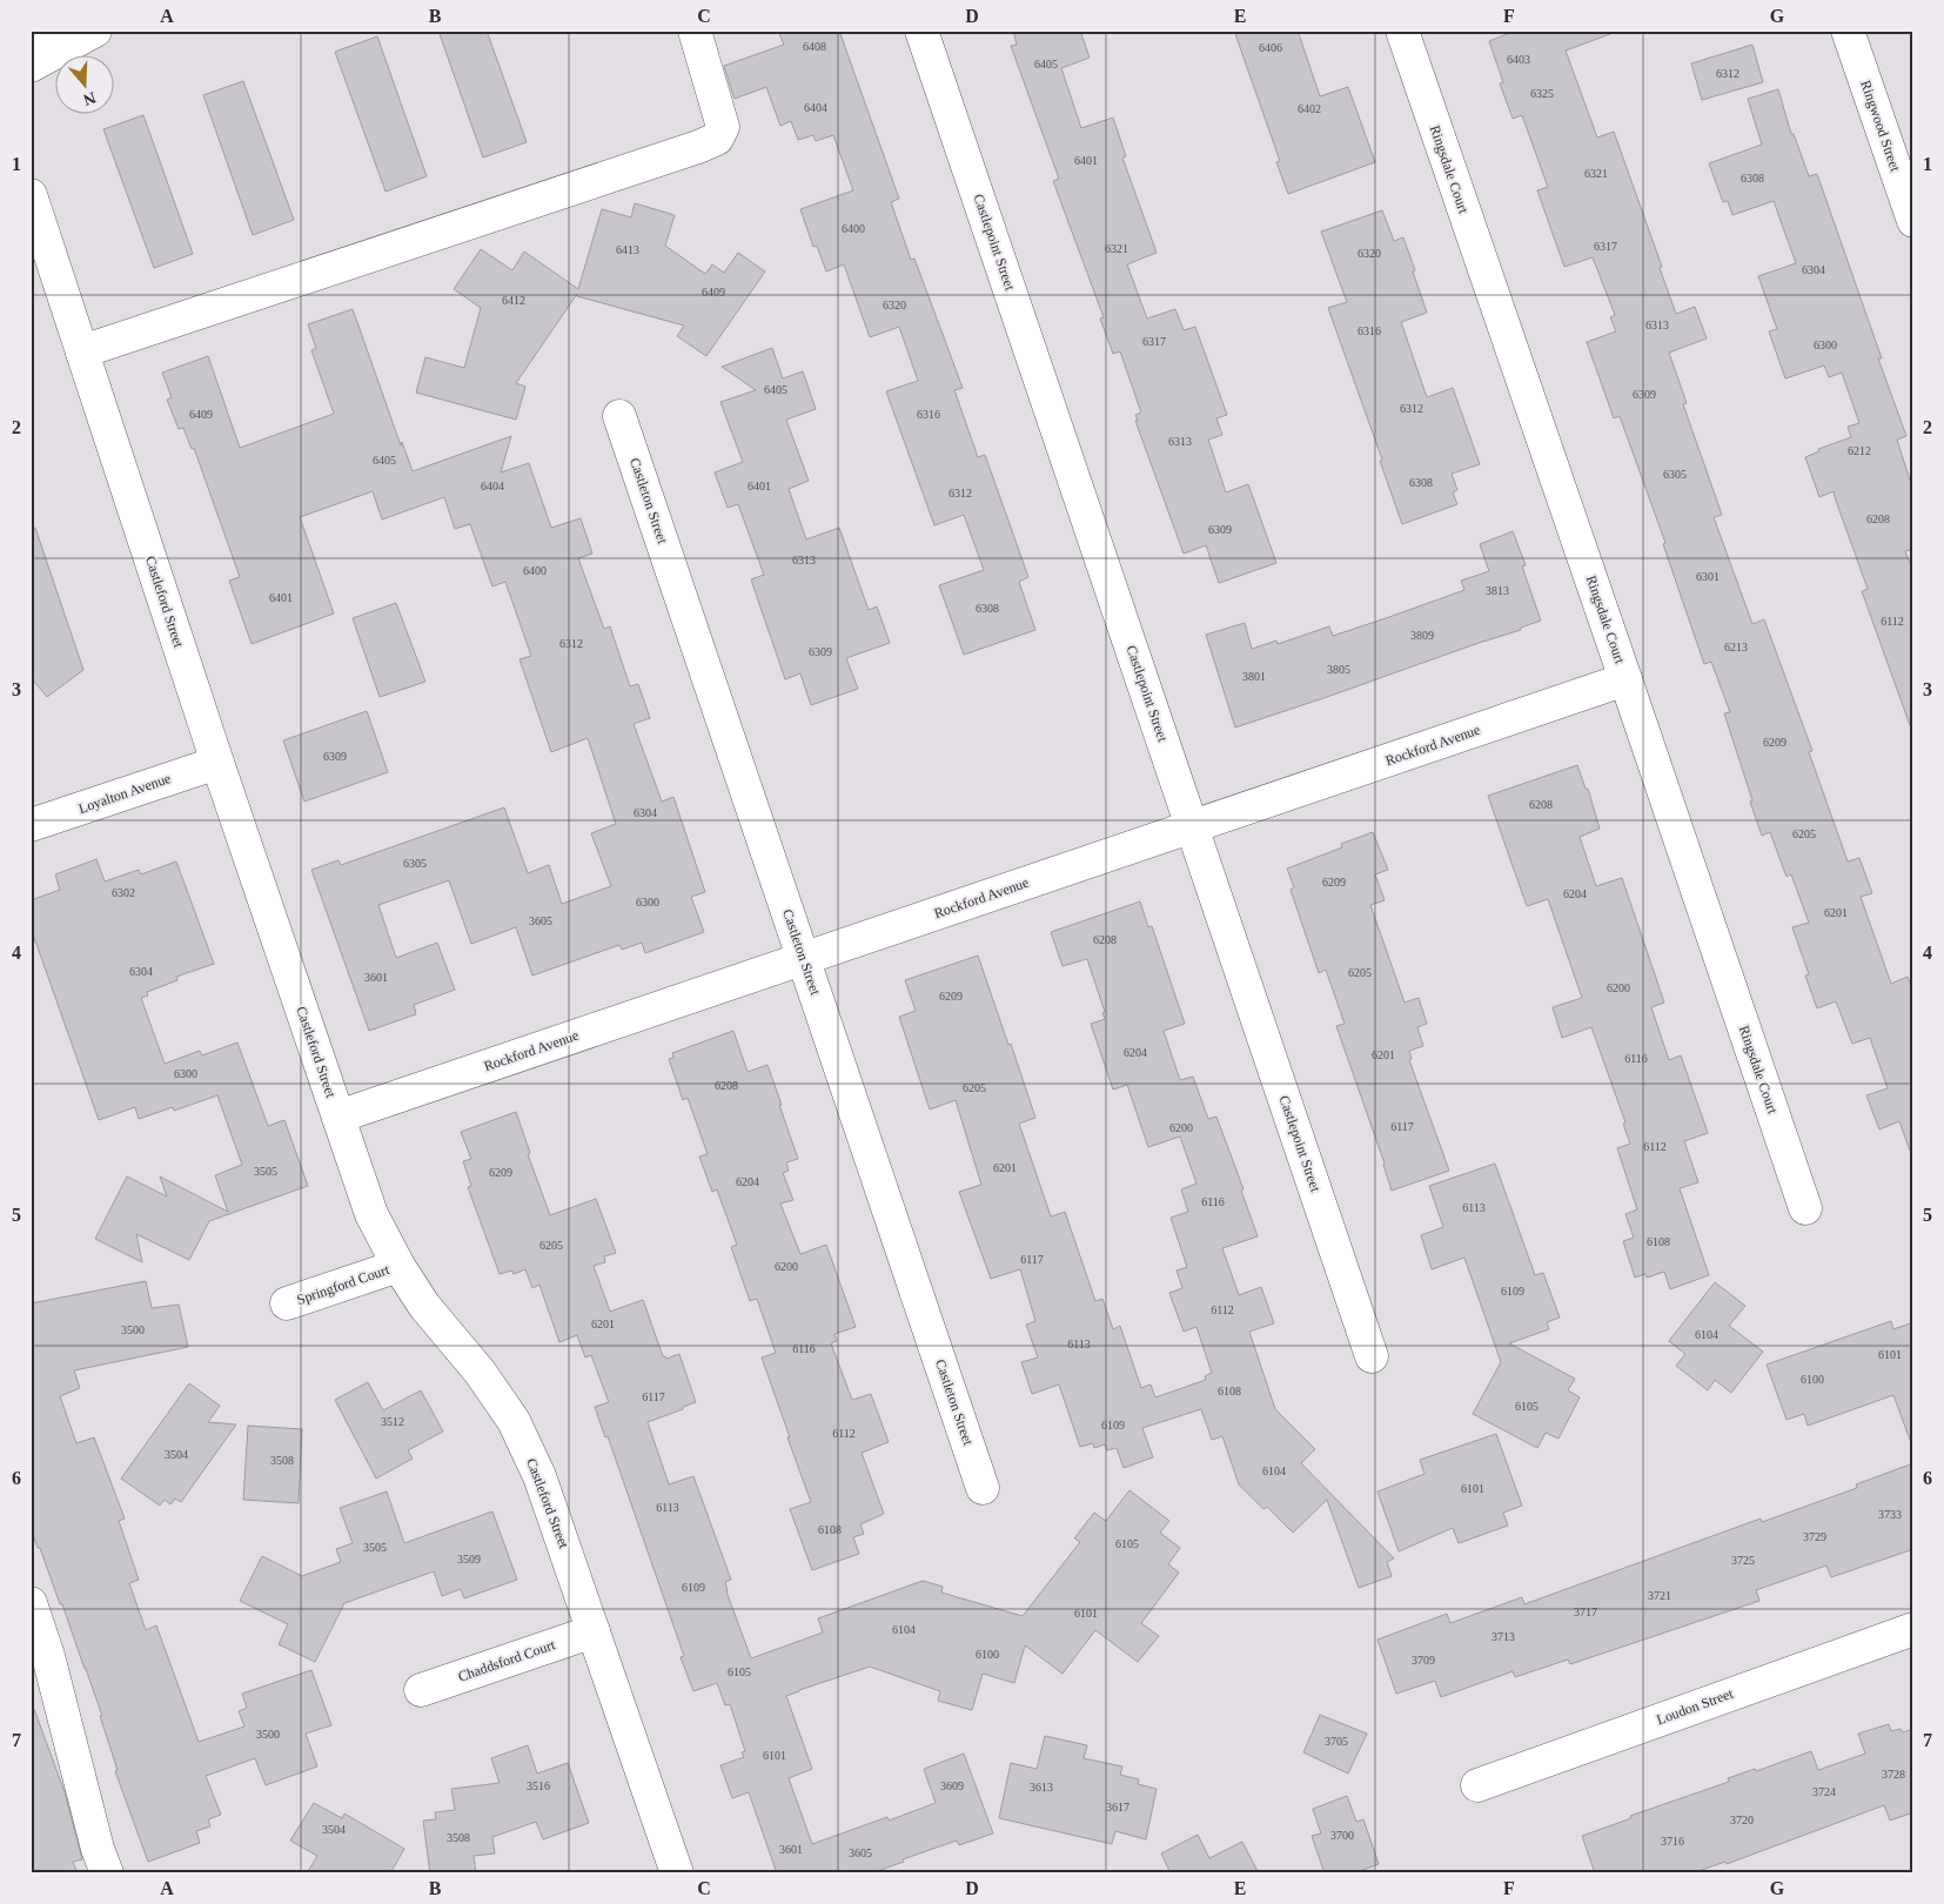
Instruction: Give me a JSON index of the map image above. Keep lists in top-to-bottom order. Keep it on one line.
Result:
{"streets":{"street":["Ringwood Street","Ringsdale Court","Castlepoint Street","Castleton Street","Castleford Street","Rockford Avenue","Loyalton Avenue","Springford Court","Chaddsford Court","Loudon Street"]},"crossings":[["Ringsdale Court","Rockford Avenue"],["Castlepoint Street","Rockford Avenue"],["Castleton Street","Rockford Avenue"],["Castleford Street","Rockford Avenue"],["Castleford Street","Loyalton Avenue"],["Castleford Street","Springford Court"],["Castleford Street","Chaddsford Court"]],"house_numbers":["6408","6406","6403","6405","6312","6325","6404","6402","6401","6321","6308","6400","6317","6321","6413","6320","6304","6409","6412","6320","6313","6316","6317","6300","6405","6309","6312","6409","6316","6313","6212","6405","6305","6308","6404","6401","6312","6208","6309","6313","6400","6301","3813","6401","6308","6112","3809","6312","6213","6309","3805","3801","6209","6309","6208","6304","6205","6305","6209","6302","6204","6300","6201","3605","6208","6304","6205","3601","6200","6209","6204","6201","6116","6300","6208","6205","6117","6200","6112","6201","3505","6209","6204","6116","6113","6108","6205","6117","6200","6109","6112","6201","3500","6104","6113","6116","6101","6100","6108","6117","6105","3512","6109","6112","3504","3508","6104","6101","6113","3733","6108","3729","6105","3505","3509","3725","6109","3721","3717","6101","6104","3713","6100","3709","6105","3500","3705","6101","3728","3516","3609","3613","3724","3617","3720","3504","3700","3508","3716","3601","3605"],"north":"bottom","grid":{"columns":["A","B","C","D","E","F","G"],"rows":["1","2","3","4","5","6","7"]}}
